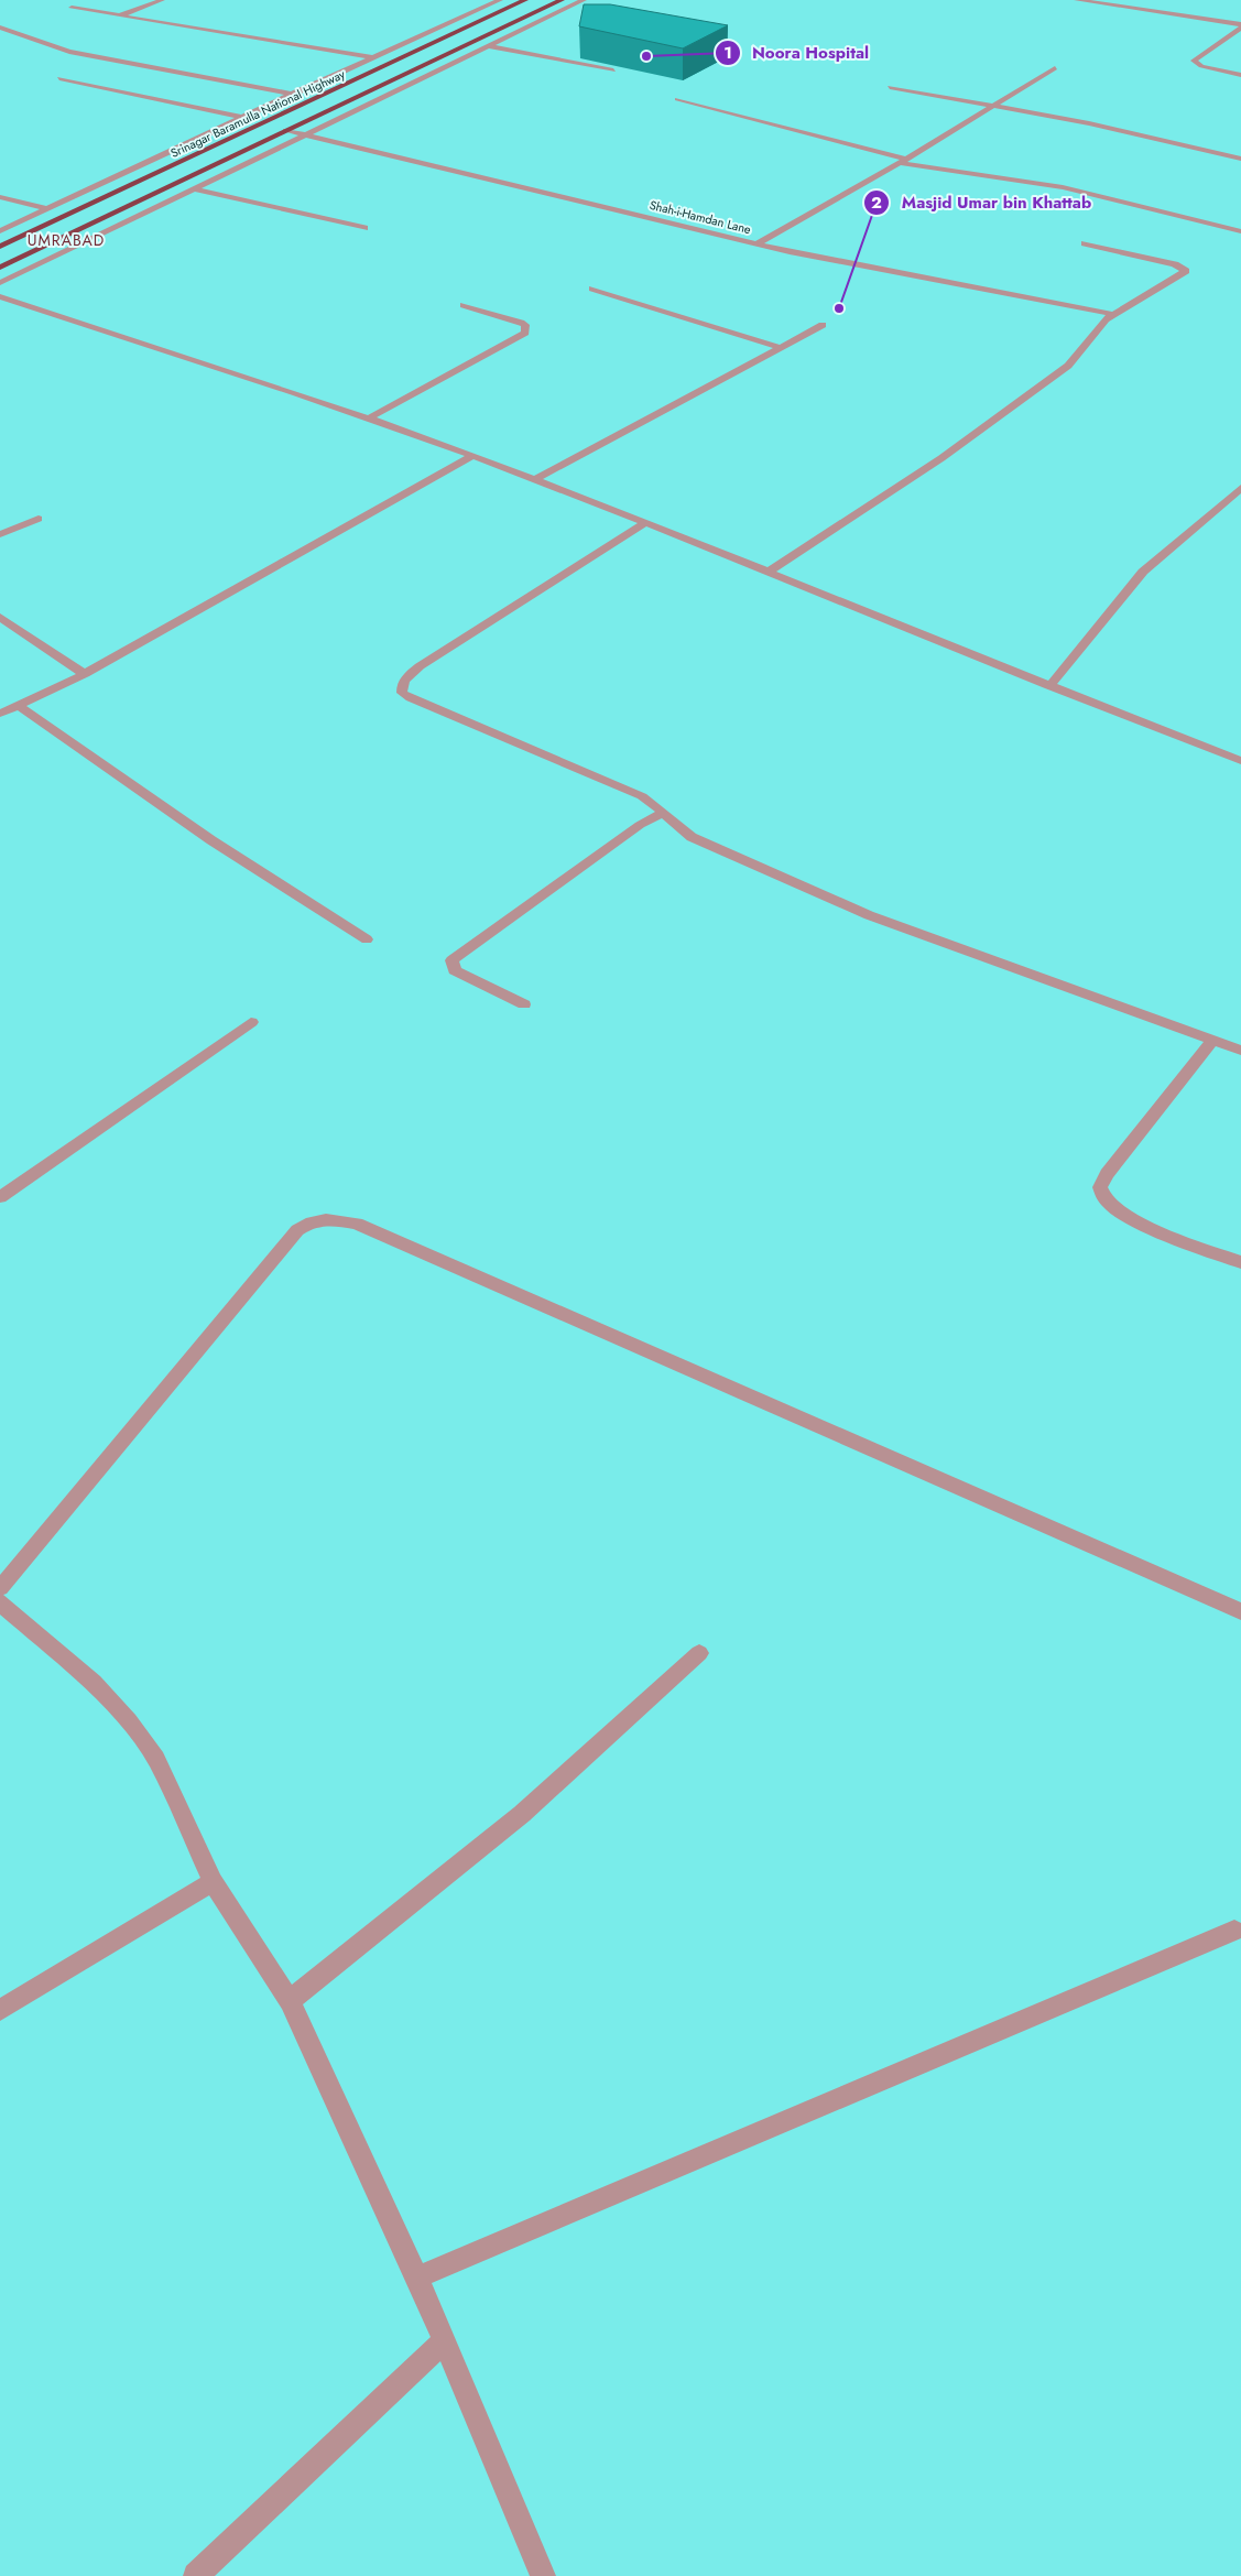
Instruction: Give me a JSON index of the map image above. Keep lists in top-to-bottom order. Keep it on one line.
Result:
{"streets":{"highway":["Srinagar Baramulla National Highway"],"street":["Shah-i-Hamdan Lane"]},"districts":["UMRABAD"],"places":["Noora Hospital","Masjid Umar bin Khattab"]}
